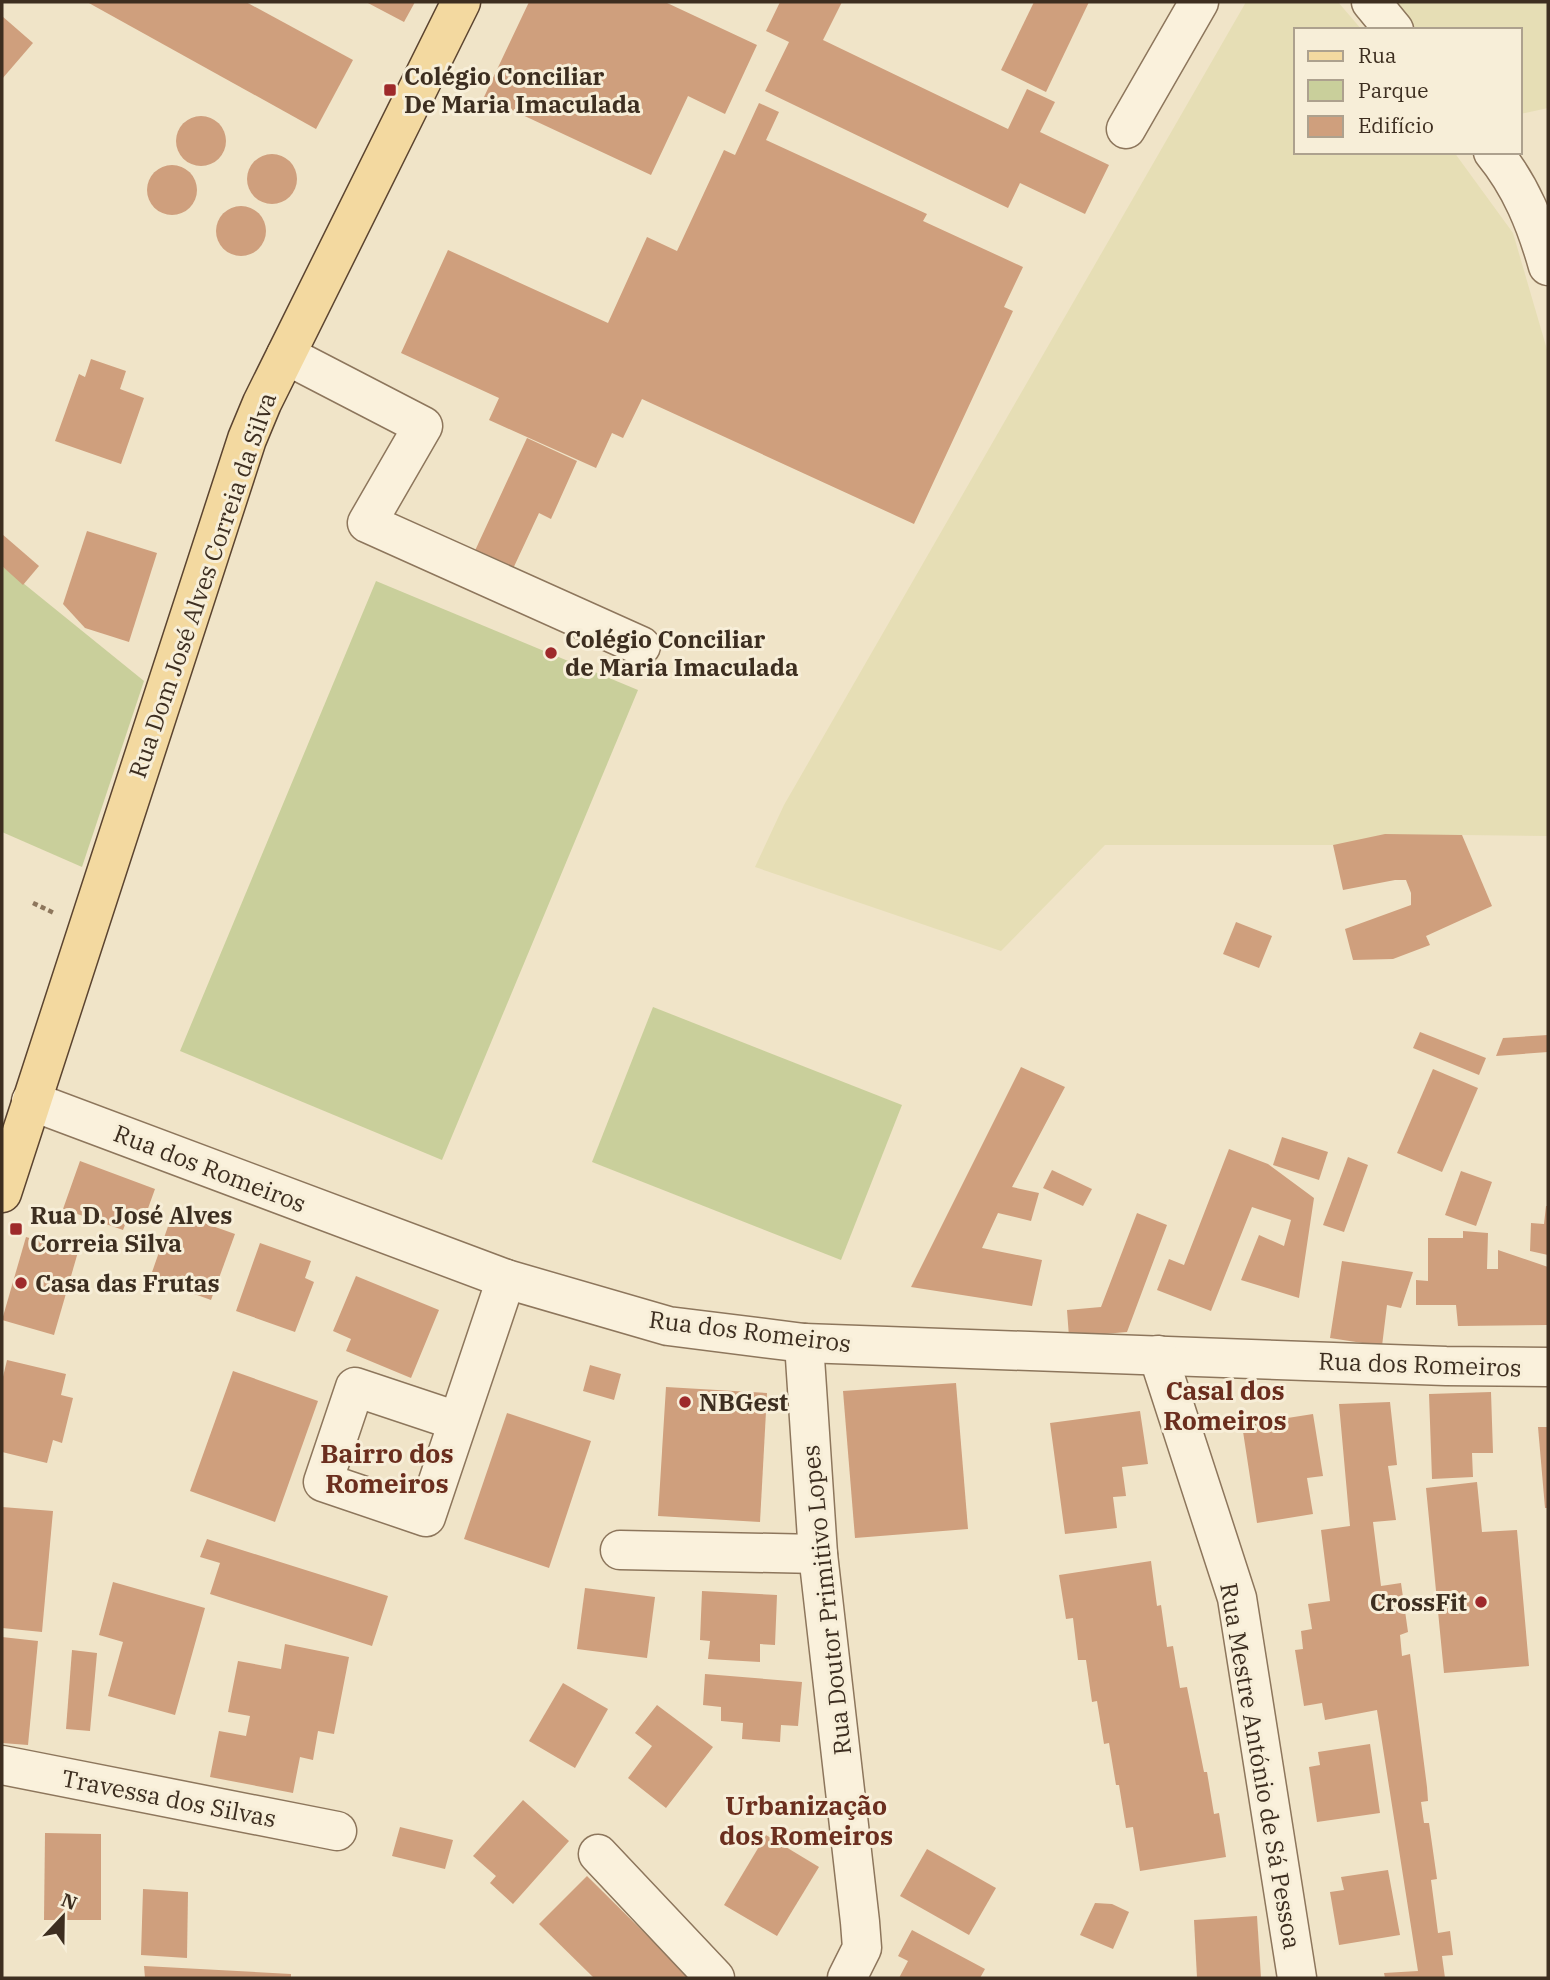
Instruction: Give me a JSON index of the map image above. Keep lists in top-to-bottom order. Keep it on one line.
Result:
{"streets":{"main road":["Rua Dom José Alves Correia da Silva"],"street":["Rua dos Romeiros","Rua Doutor Primitivo Lopes","Rua Mestre António de Sá Pessoa","Travessa dos Silvas"]},"crossings":[["Rua Dom José Alves Correia da Silva","Rua dos Romeiros"],["Rua dos Romeiros","Rua Doutor Primitivo Lopes"],["Rua dos Romeiros","Rua Mestre António de Sá Pessoa"]],"districts":["Casal dos Romeiros","Bairro dos Romeiros","Urbanização dos Romeiros"],"places":{"transit":["Colégio Conciliar De Maria Imaculada","Rua D. José Alves Correia Silva"],"other":["Colégio Conciliar de Maria Imaculada","Casa das Frutas","NBGest","CrossFit"]},"legend":["Rua","Parque","Edifício"],"north":"top"}
